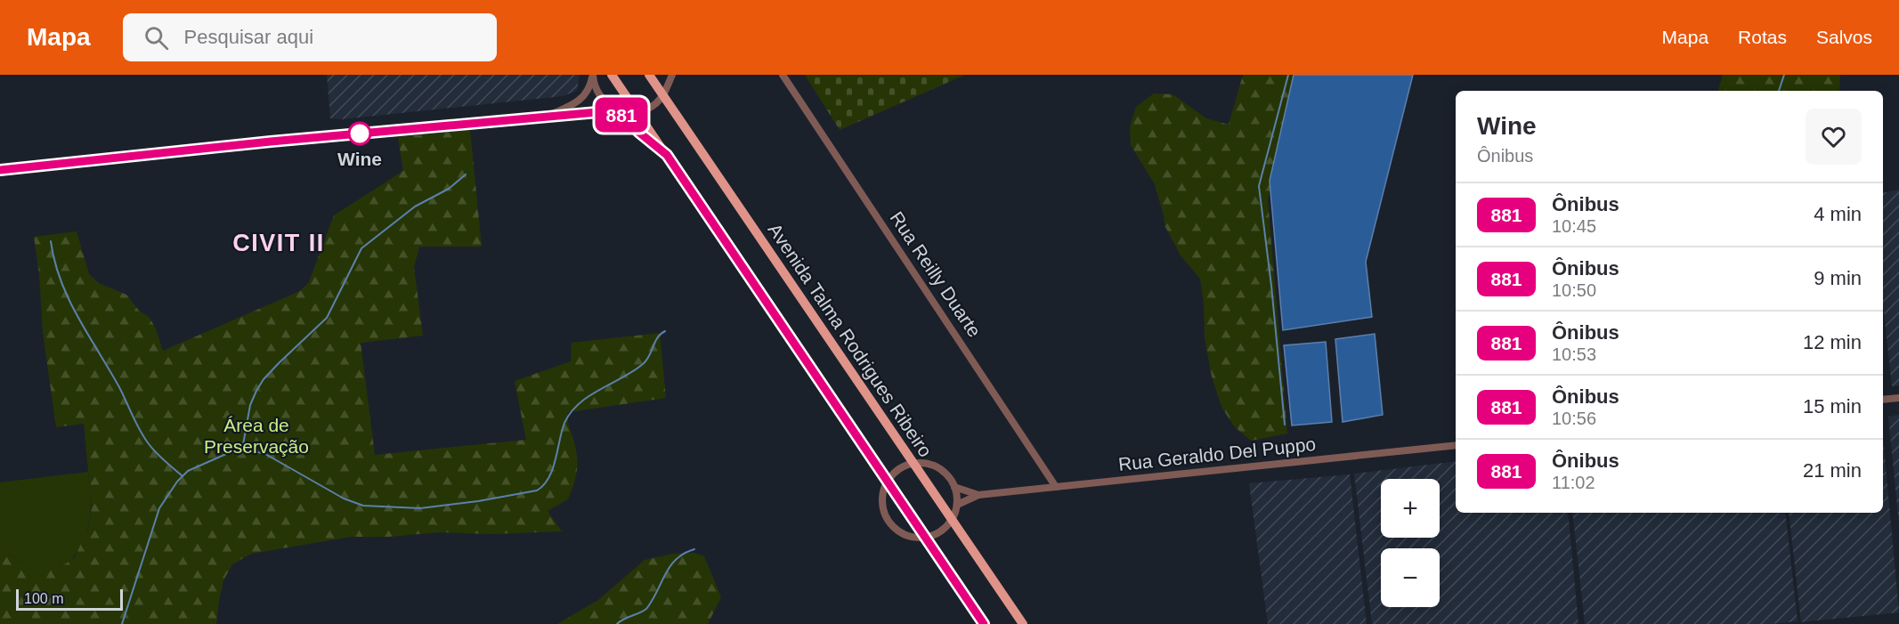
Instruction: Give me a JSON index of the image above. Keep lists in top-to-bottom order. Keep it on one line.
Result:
{"streets":{"main road":["Avenida Talma Rodrigues Ribeiro"],"street":["Rua Reilly Duarte","Rua Geraldo Del Puppo"]},"crossings":[["Rua Reilly Duarte","Rua Geraldo Del Puppo"]],"districts":["CIVIT II"],"parks":["Área de Preservação"],"places":["Wine"],"lines":["bus line 881"],"scale_bar":"100 m","page":{"header":"Mapa","search":"Pesquisar aqui","nav":["Mapa","Rotas","Salvos"],"on_map":"881","heading":["Wine","Ônibus"],"list":[{"mark":"881","name":"Ônibus","note":"10:45","value":"4 min"},{"mark":"881","name":"Ônibus","note":"10:50","value":"9 min"},{"mark":"881","name":"Ônibus","note":"10:53","value":"12 min"},{"mark":"881","name":"Ônibus","note":"10:56","value":"15 min"},{"mark":"881","name":"Ônibus","note":"11:02","value":"21 min"}],"map_buttons":["+","−"],"scale":"100 m"}}
